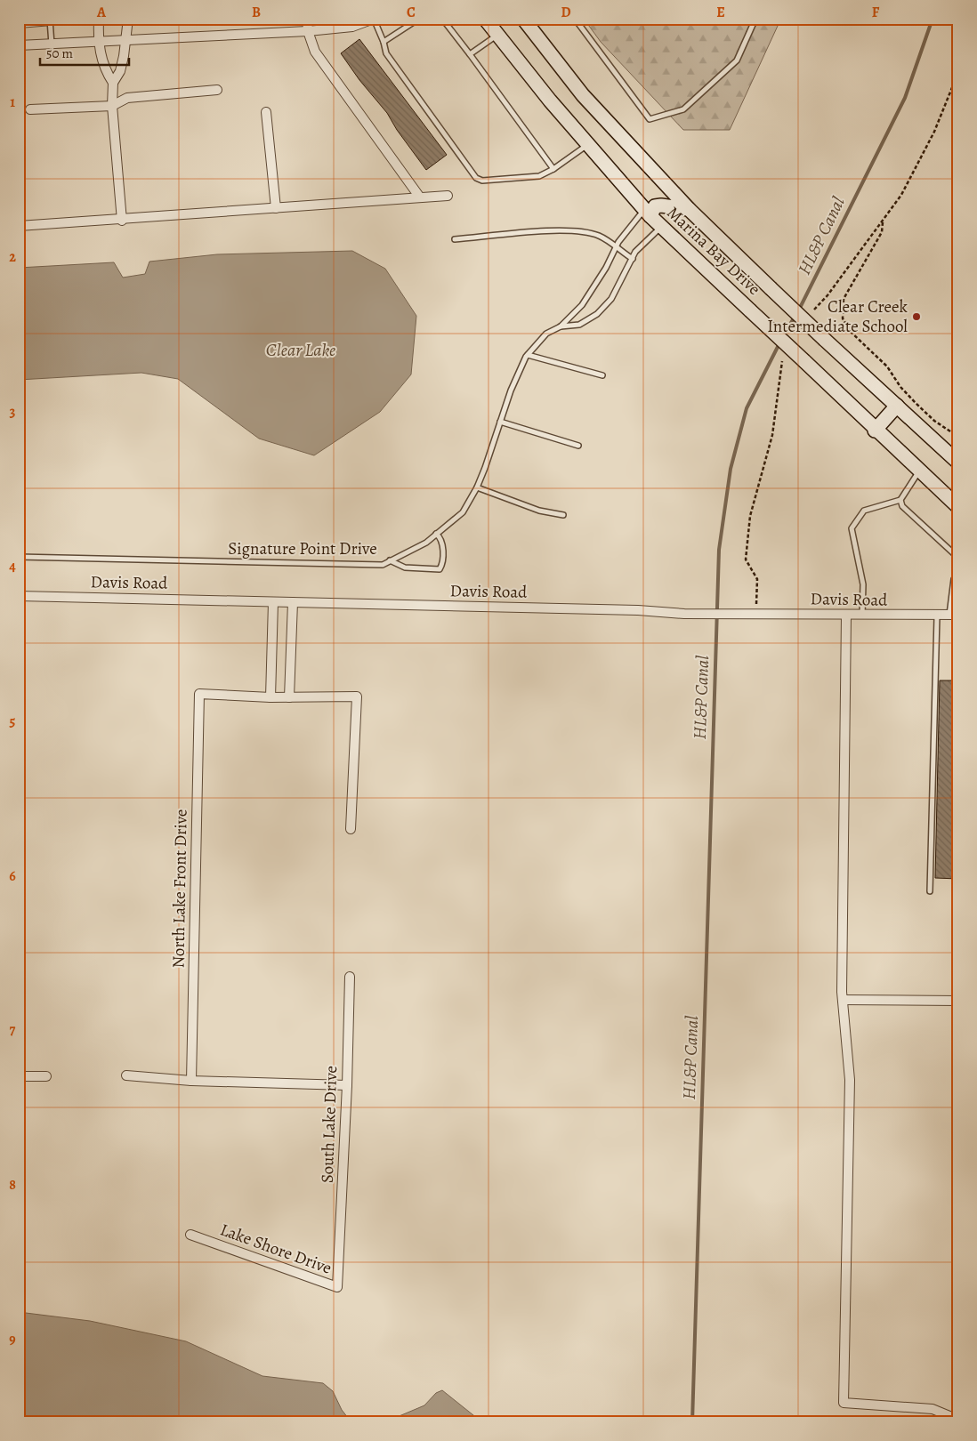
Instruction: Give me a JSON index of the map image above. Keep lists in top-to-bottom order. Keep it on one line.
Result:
{"streets":{"main road":["Marina Bay Drive"],"street":["Davis Road","North Lake Front Drive","South Lake Drive","Lake Shore Drive"],"lane":["Signature Point Drive"]},"crossings":[["Marina Bay Drive","Signature Point Drive"],["South Lake Drive","Lake Shore Drive"]],"water":["HL&P Canal","Clear Lake"],"places":["Clear Creek Intermediate School"],"scale_bar":"50 m","grid":{"columns":["A","B","C","D","E","F"],"rows":["1","2","3","4","5","6","7","8","9"]}}
